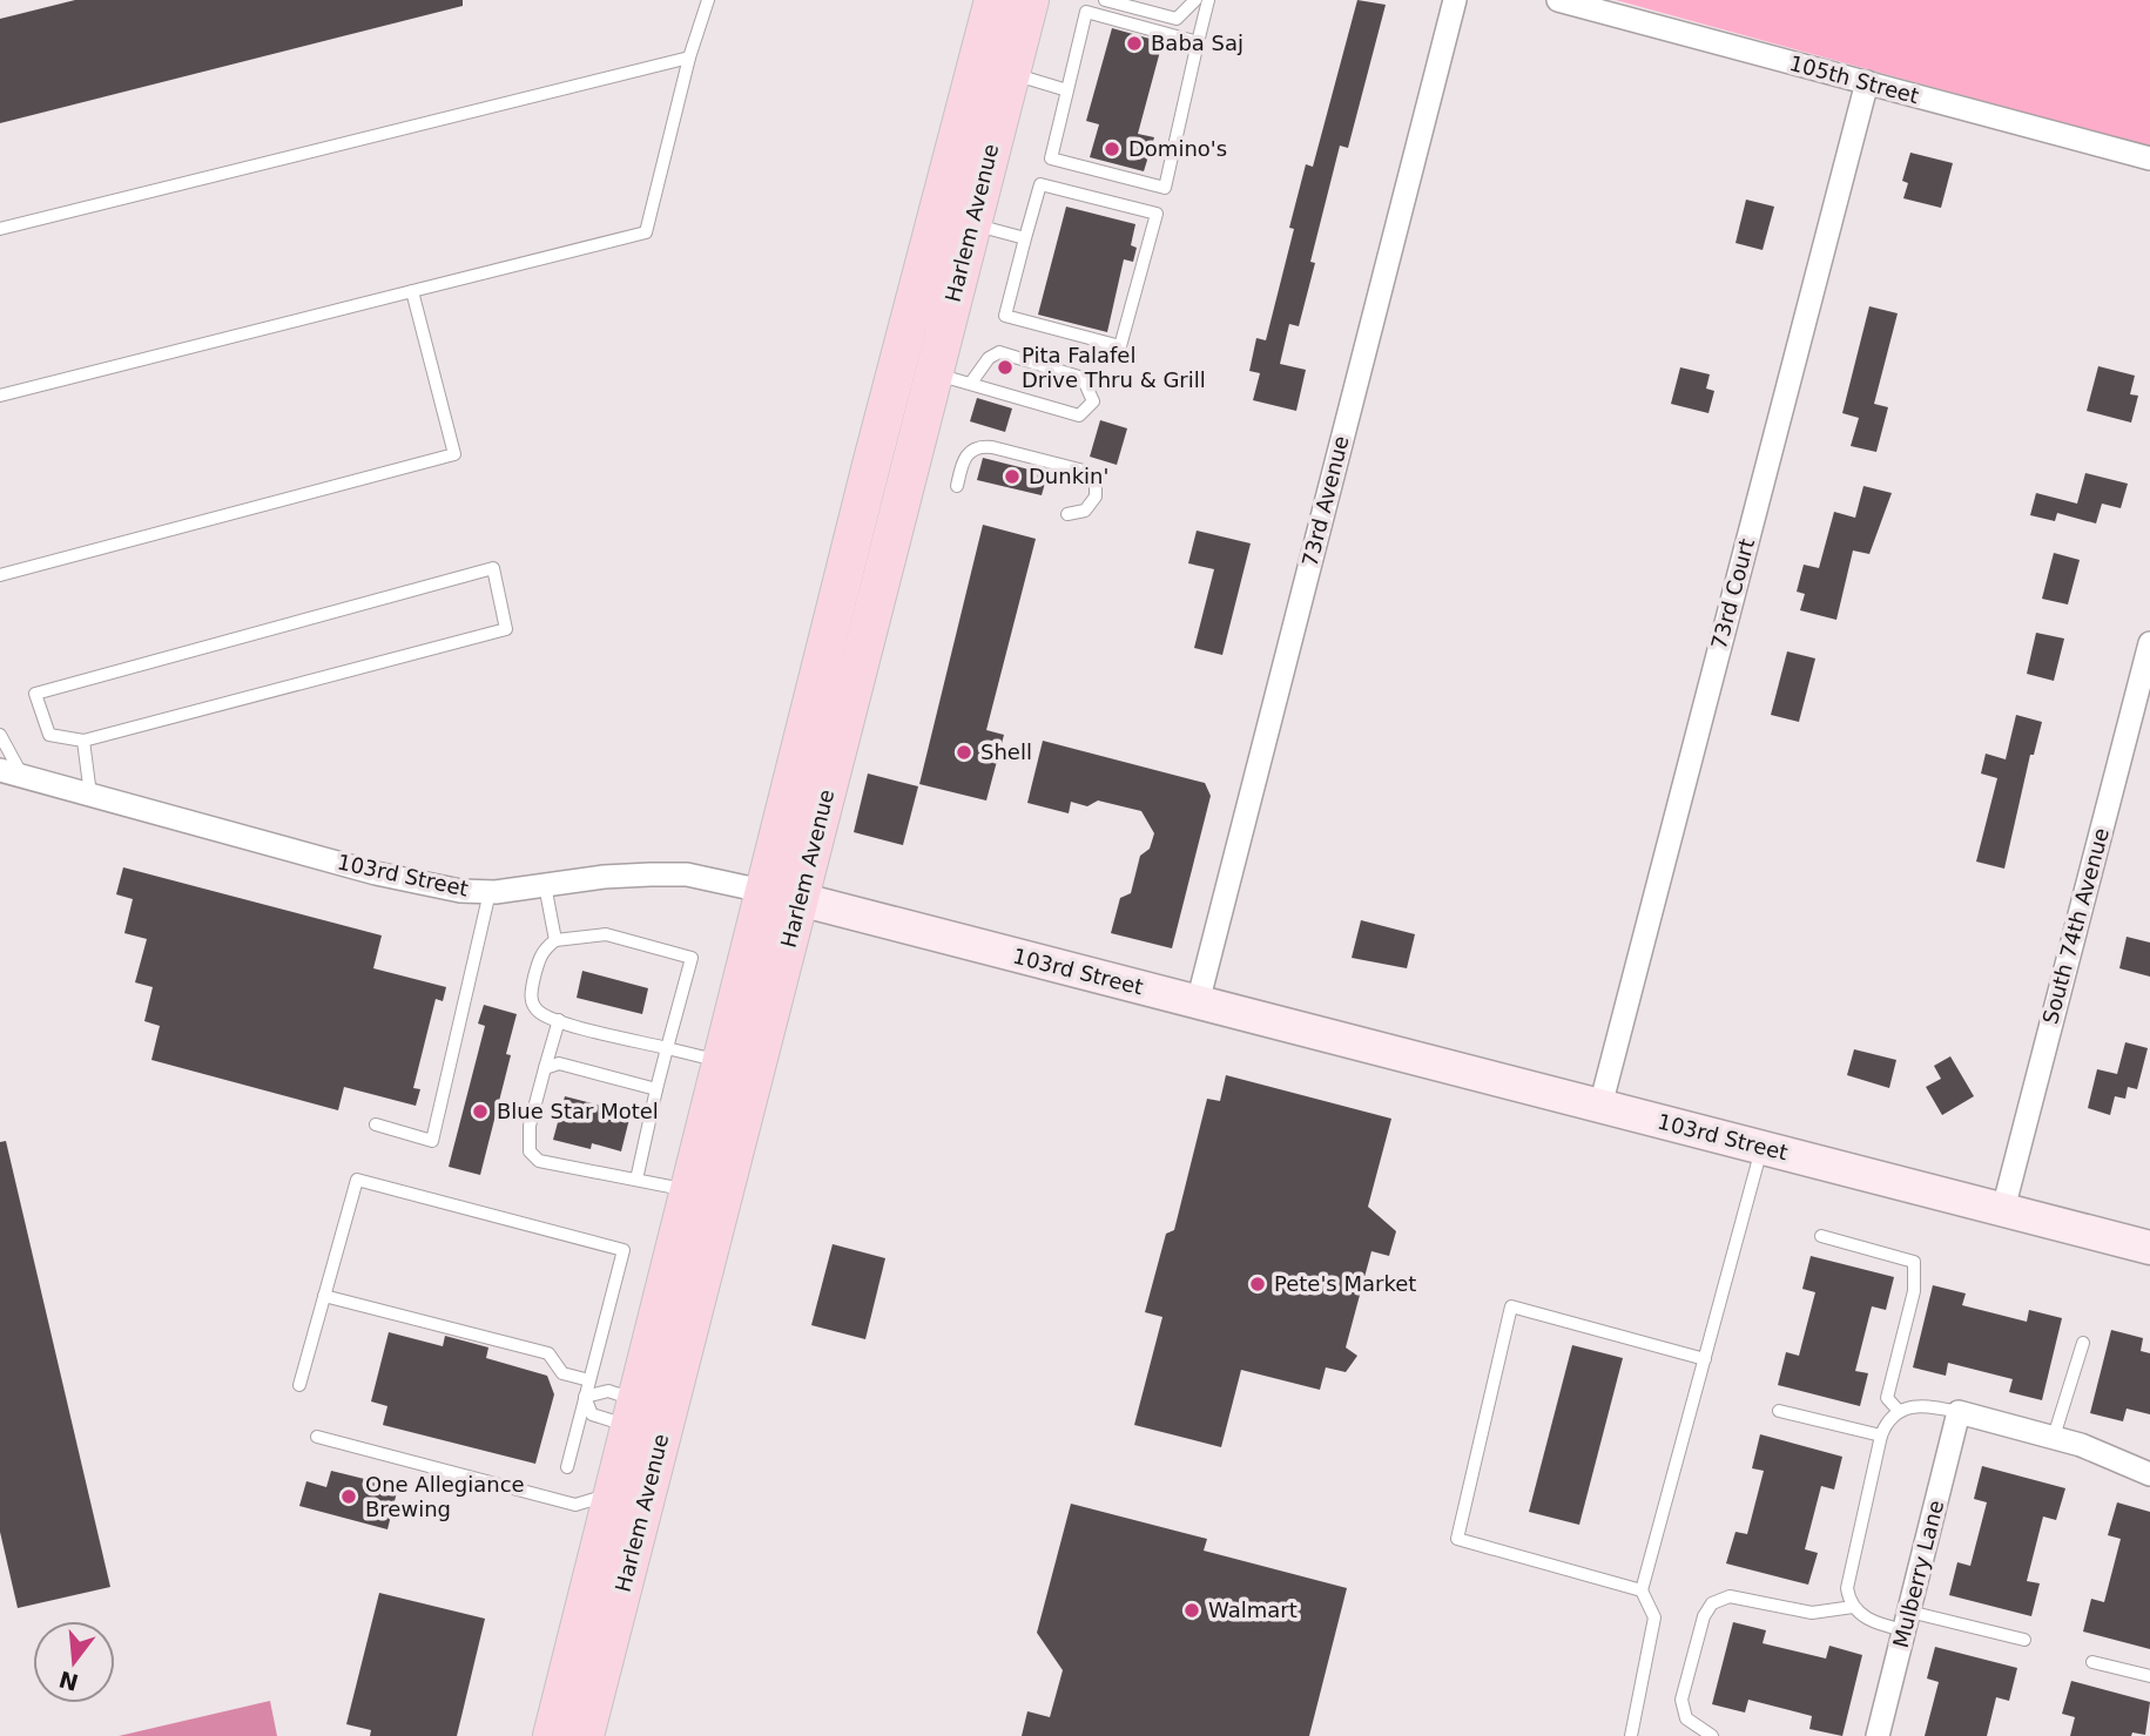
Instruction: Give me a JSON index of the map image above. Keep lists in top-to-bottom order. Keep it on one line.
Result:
{"streets":{"main road":["Harlem Avenue"],"street":["105th Street","73rd Avenue","73rd Court","103rd Street","South 74th Avenue","Mulberry Lane"]},"crossings":[["105th Street","73rd Court"],["Harlem Avenue","103rd Street"],["73rd Avenue","103rd Street"],["73rd Court","103rd Street"],["103rd Street","South 74th Avenue"]],"places":["Baba Saj","Domino's","Pita Falafel Drive Thru & Grill","Dunkin'","Shell","Blue Star Motel","Pete's Market","One Allegiance Brewing","Walmart"],"north":"bottom"}
